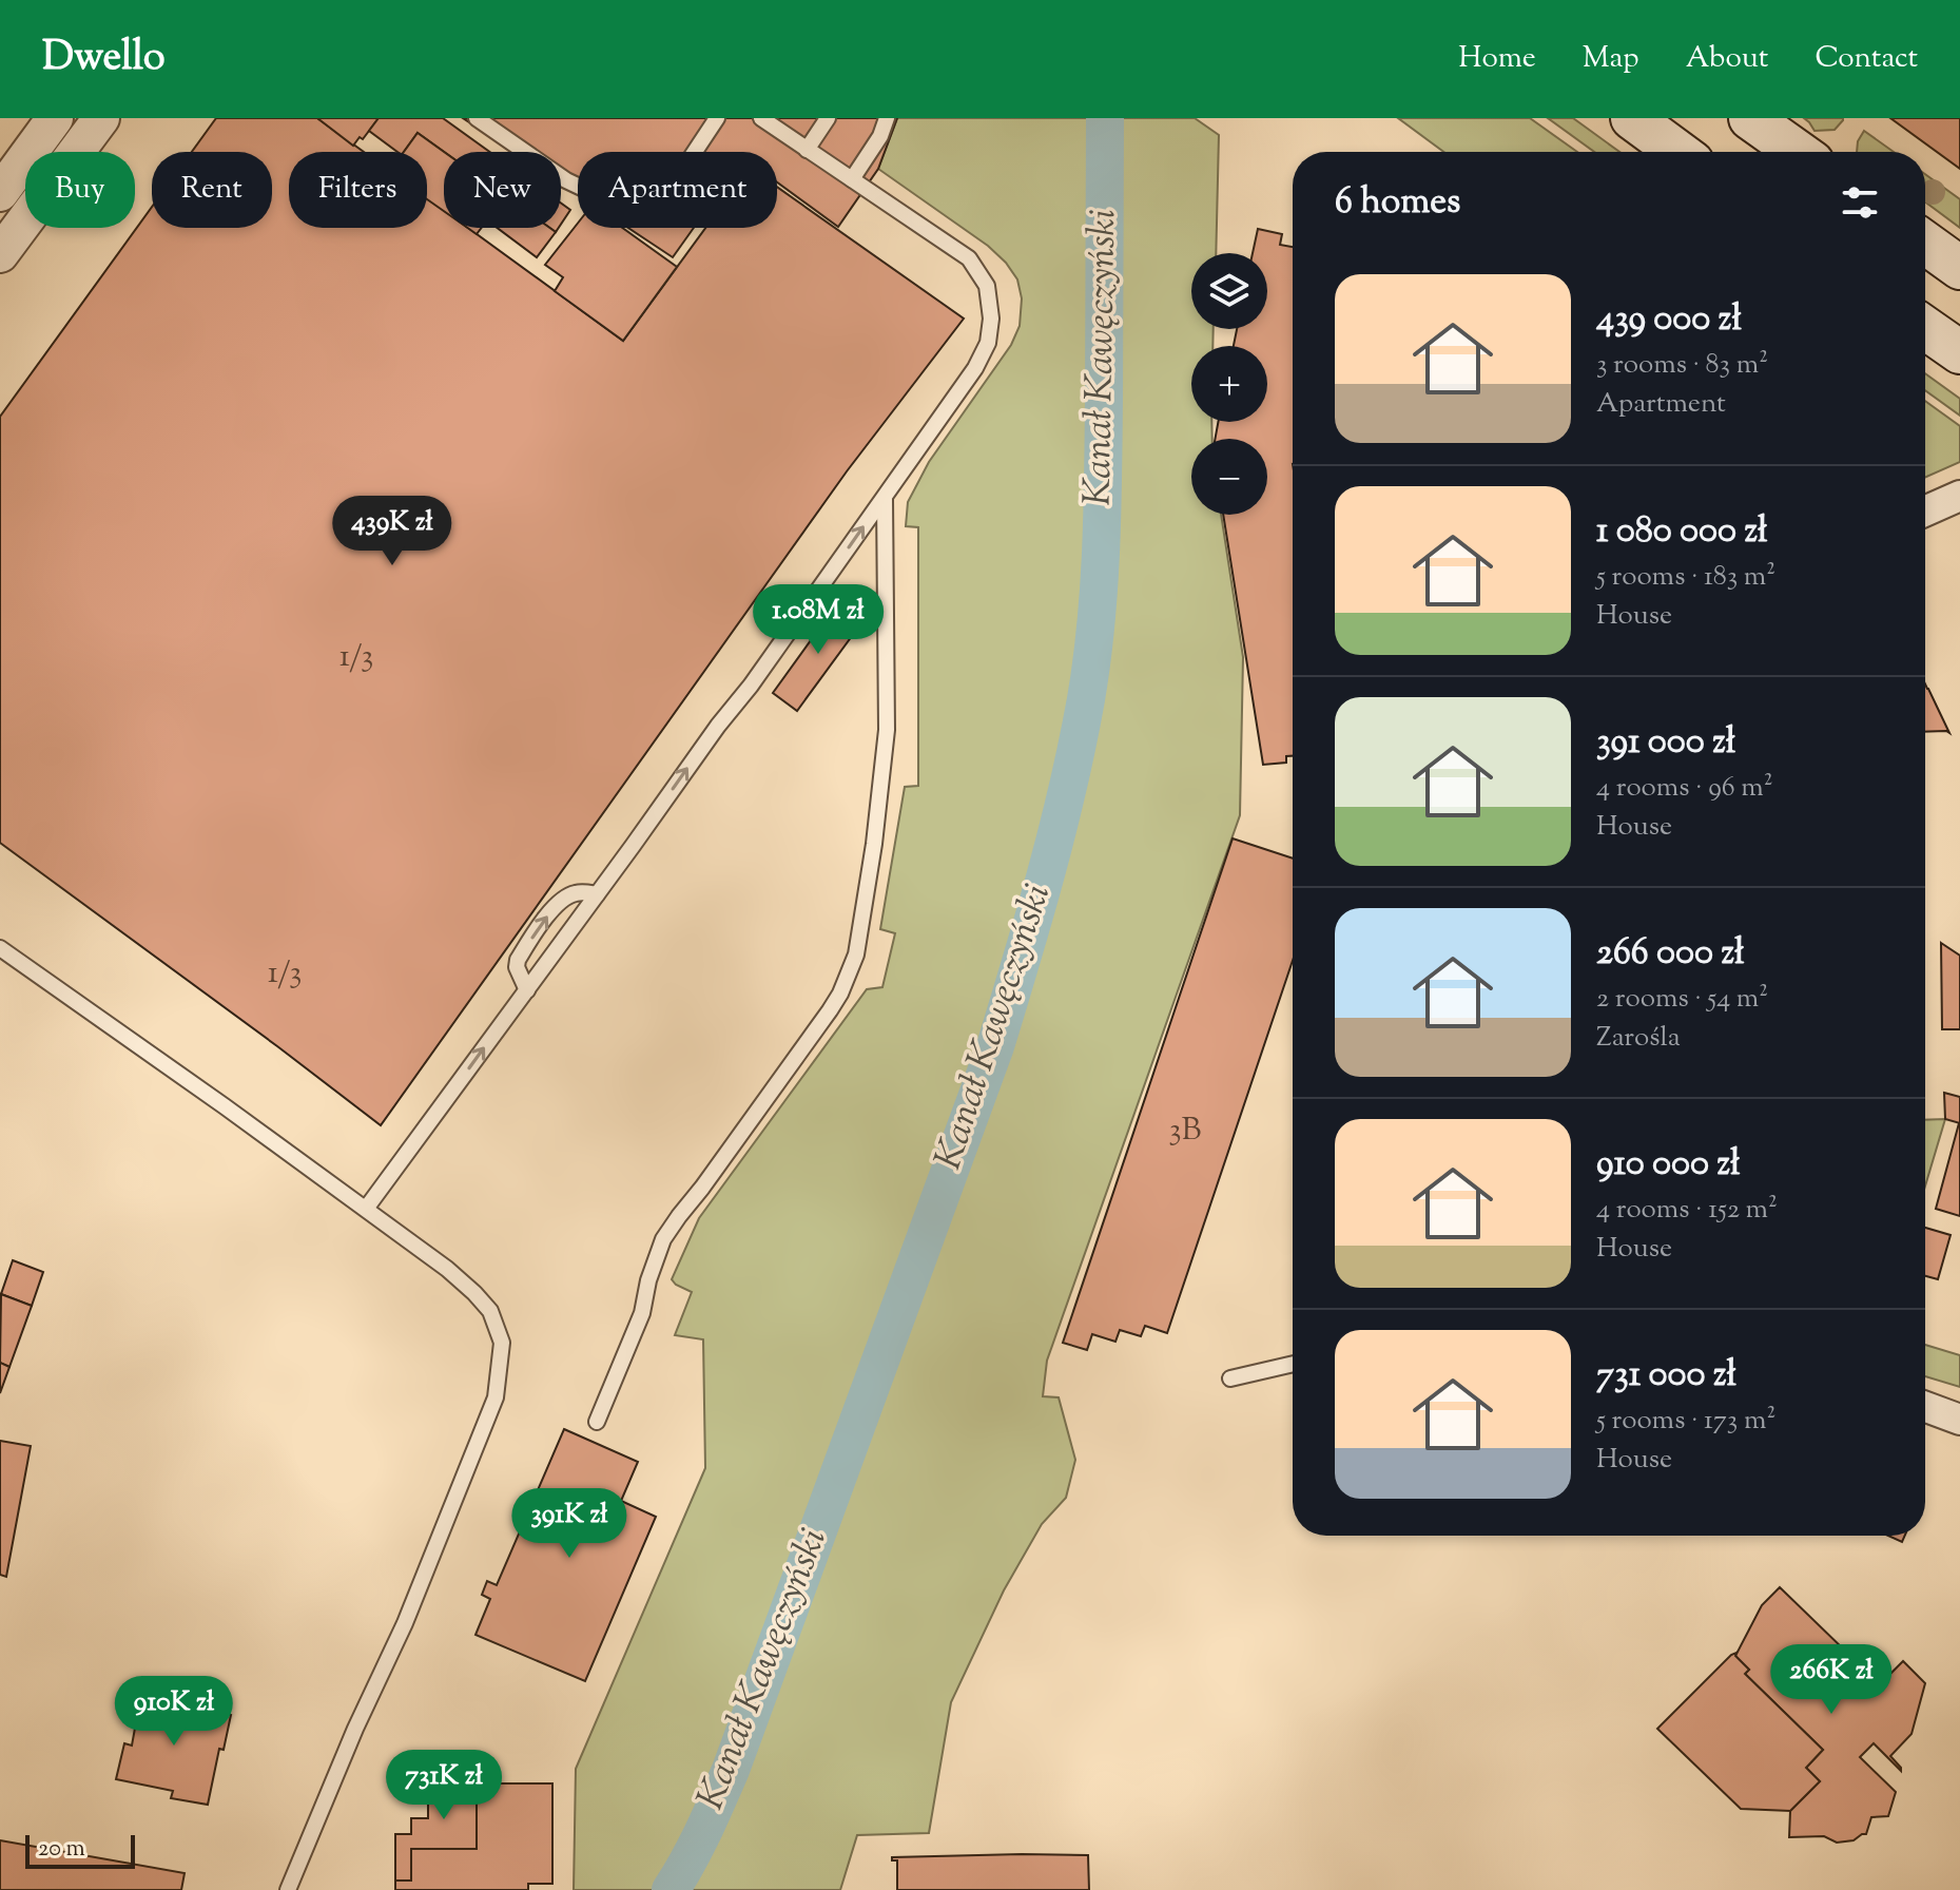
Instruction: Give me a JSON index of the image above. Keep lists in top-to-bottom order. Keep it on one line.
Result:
{"water":["Kanał Kawęczyński"],"house_numbers":["1/3","1/3","3B"],"scale_bar":"20 m","page":{"header":"Dwello","nav":["Home","Map","About","Contact"],"chip":["Buy","Rent","Filters","New","Apartment"],"heading":"6 homes","map_buttons":["+","−"],"list":[{"name":"439 000 zł","note":"3 rooms · 83 m² · Apartment"},{"name":"1 080 000 zł","note":"5 rooms · 183 m² · House"},{"name":"391 000 zł","note":"4 rooms · 96 m² · House"},{"name":"266 000 zł","note":"2 rooms · 54 m² · Zarośla"},{"name":"910 000 zł","note":"4 rooms · 152 m² · House"},{"name":"731 000 zł","note":"5 rooms · 173 m² · House"}],"price":["439K zł","1.08M zł","391K zł","266K zł","910K zł","731K zł"],"scale":"20 m"}}
